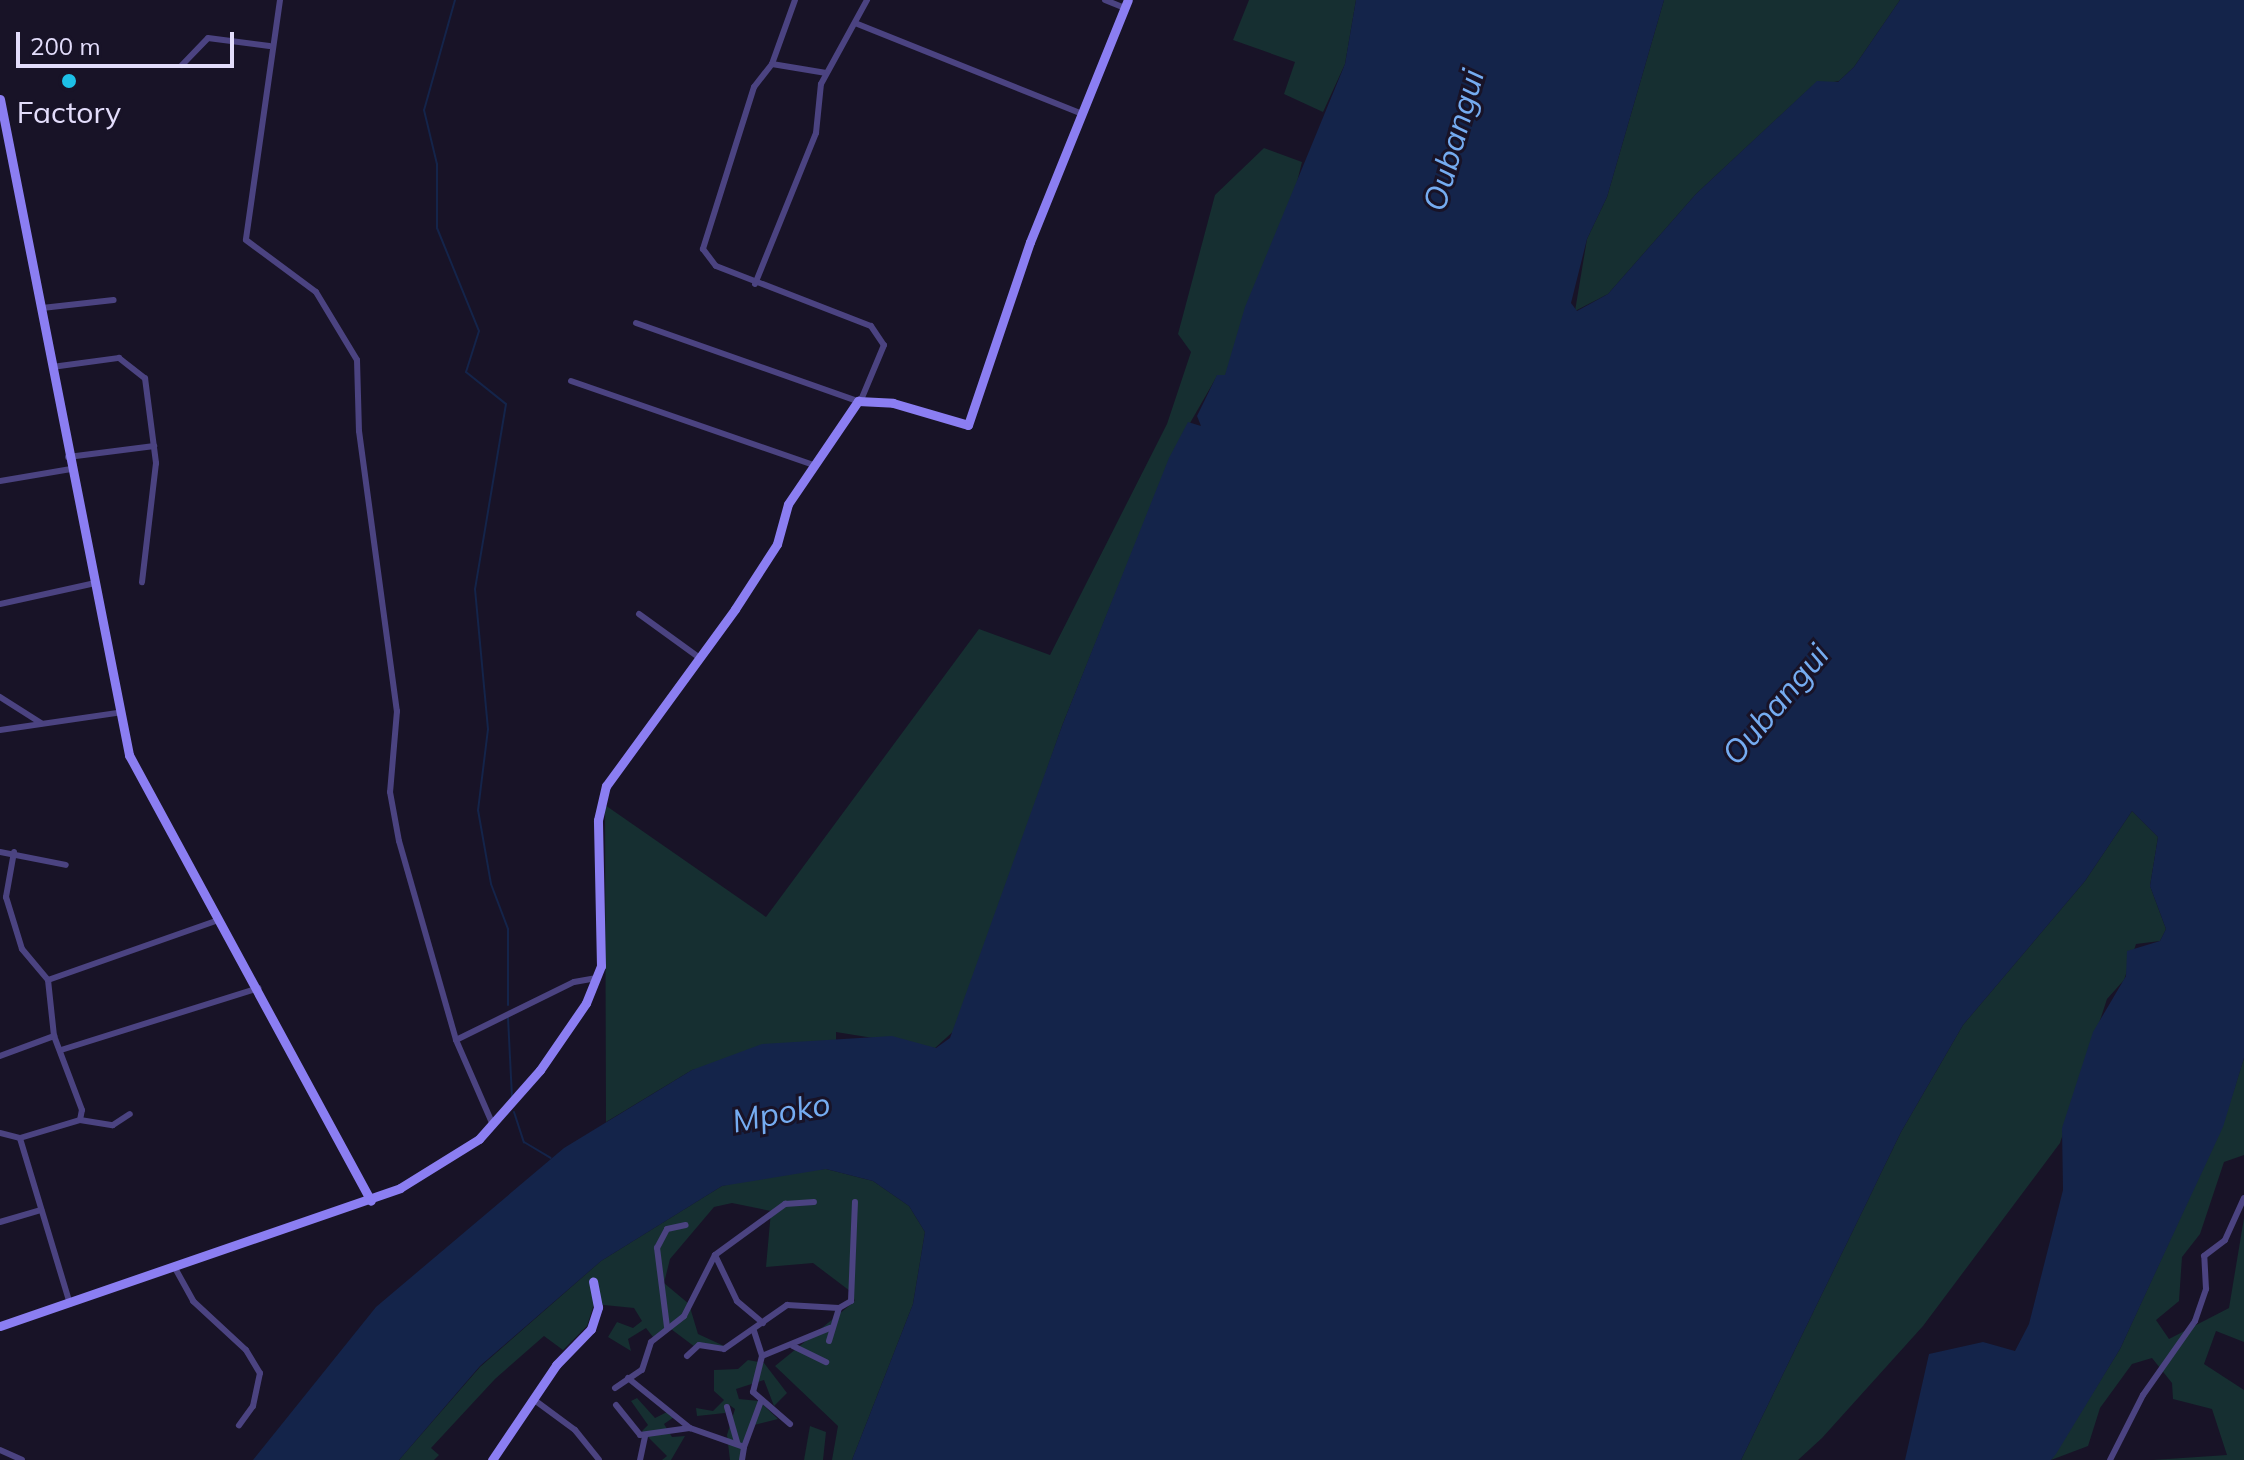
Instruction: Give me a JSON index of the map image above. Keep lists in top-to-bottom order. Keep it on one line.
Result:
{"water":["Oubangui","Mpoko"],"places":["Factory"],"scale_bar":"200 m"}
